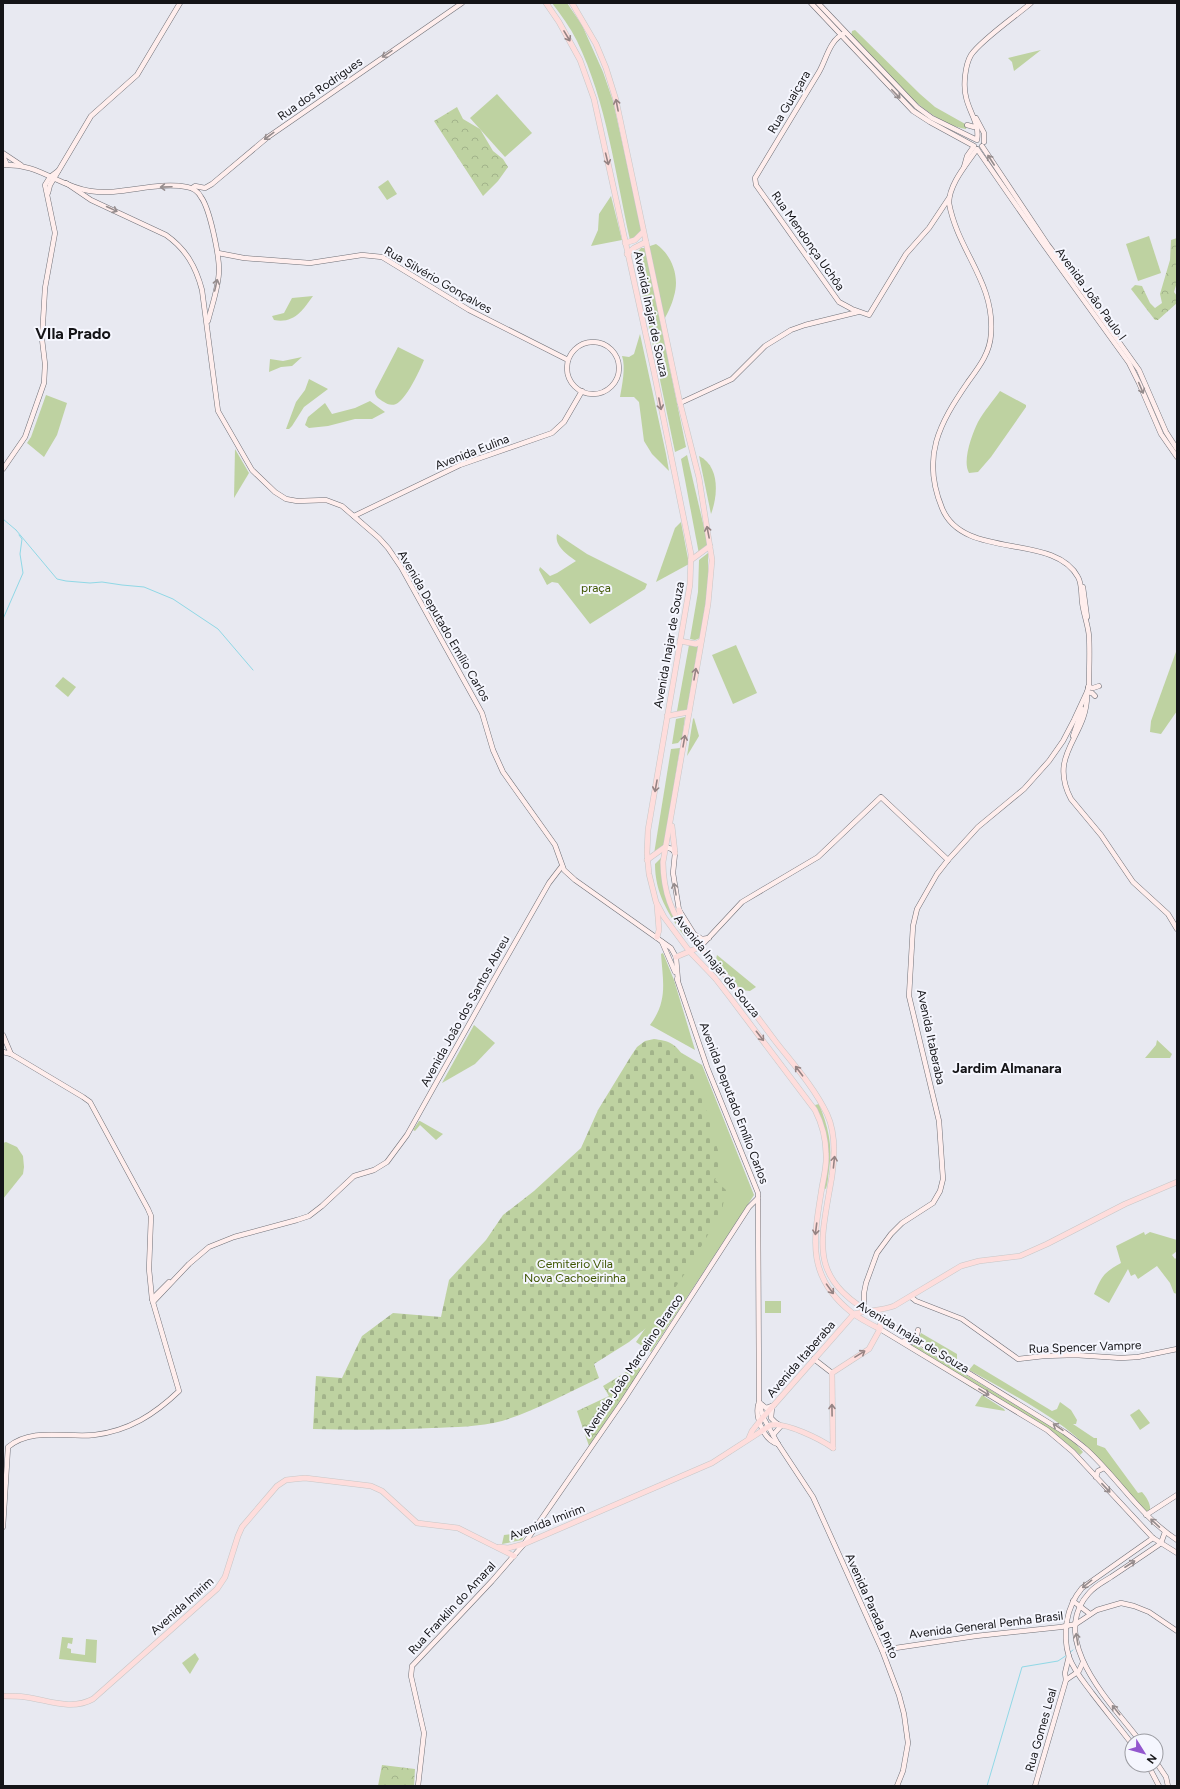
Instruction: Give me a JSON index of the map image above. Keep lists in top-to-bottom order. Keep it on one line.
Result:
{"streets":{"main road":["Rua dos Rodrigues","Rua Guaiçara","Rua Mendonça Uchôa","Rua Silvério Gonçalves","Avenida João Paulo I","Avenida Inajar de Souza","Avenida Eulina","Avenida Deputado Emílio Carlos","Avenida João dos Santos Abreu","Avenida Itaberaba","Rua Spencer Vampre","Avenida João Marcelino Branco","Avenida Imirim","Avenida Parada Pinto","Rua Franklin do Amaral","Avenida General Penha Brasil","Rua Gomes Leal"]},"crossings":[["Rua dos Rodrigues","Avenida Deputado Emílio Carlos"],["Rua Guaiçara","Rua Mendonça Uchôa"],["Rua Guaiçara","Avenida João Paulo I"],["Rua Silvério Gonçalves","Avenida Eulina"],["Rua Silvério Gonçalves","Avenida Deputado Emílio Carlos"],["Avenida Inajar de Souza","Avenida Itaberaba"],["Avenida Eulina","Avenida Deputado Emílio Carlos"],["Avenida Deputado Emílio Carlos","Avenida João dos Santos Abreu"],["Avenida Deputado Emílio Carlos","Avenida Itaberaba"],["Avenida Deputado Emílio Carlos","Avenida João Marcelino Branco"],["Avenida Deputado Emílio Carlos","Avenida Imirim"],["Avenida Deputado Emílio Carlos","Avenida Parada Pinto"],["Avenida Itaberaba","Avenida Imirim"],["Avenida Itaberaba","Avenida Parada Pinto"],["Avenida João Marcelino Branco","Avenida Imirim"],["Avenida João Marcelino Branco","Rua Franklin do Amaral"],["Avenida Imirim","Avenida Parada Pinto"],["Avenida Imirim","Rua Franklin do Amaral"],["Avenida Parada Pinto","Avenida General Penha Brasil"]],"one_way":["Rua dos Rodrigues"],"districts":["VIla Prado","Jardim Almanara"],"parks":["praça","Cemiterio Vila Nova Cachoeirinha"],"north":"bottom right"}
